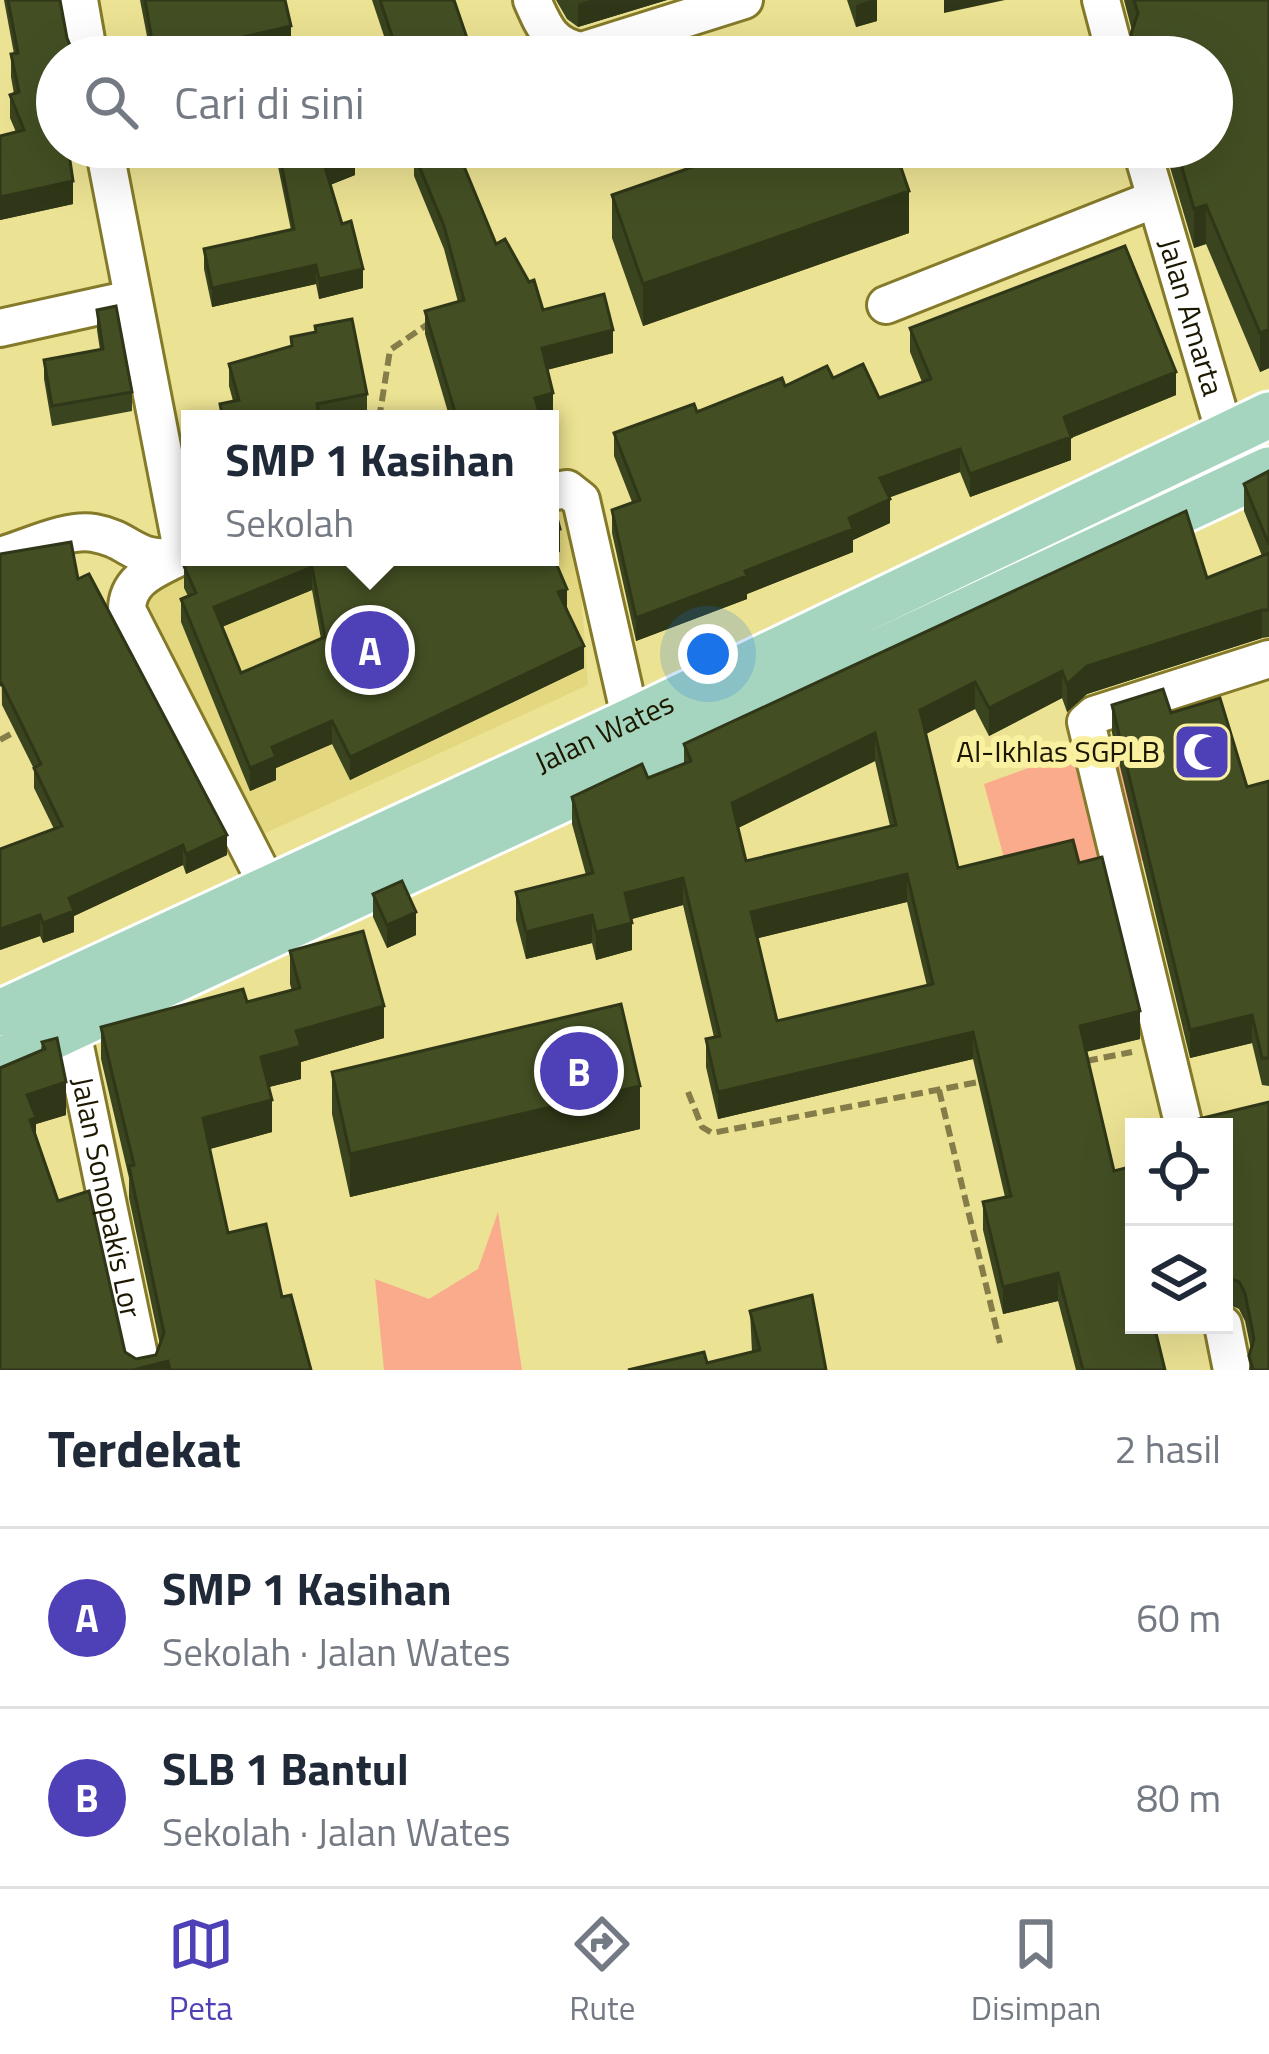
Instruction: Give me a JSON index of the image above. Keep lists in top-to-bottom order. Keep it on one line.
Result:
{"streets":{"main road":["Jalan Wates"],"street":["Jalan Amarta","Jalan Sonopakis Lor"]},"crossings":[["Jalan Amarta","Jalan Wates"],["Jalan Wates","Jalan Sonopakis Lor"]],"places":{"mosque":["Al-Ikhlas SGPLB"]},"page":{"search":"Cari di sini","popup":["SMP 1 Kasihan","Sekolah"],"pins":["A","B"],"heading":["Terdekat","2 hasil"],"list":[{"mark":"A","name":"SMP 1 Kasihan","note":"Sekolah · Jalan Wates","value":"60 m"},{"mark":"B","name":"SLB 1 Bantul","note":"Sekolah · Jalan Wates","value":"80 m"}],"nav":["Peta","Rute","Disimpan"]}}
